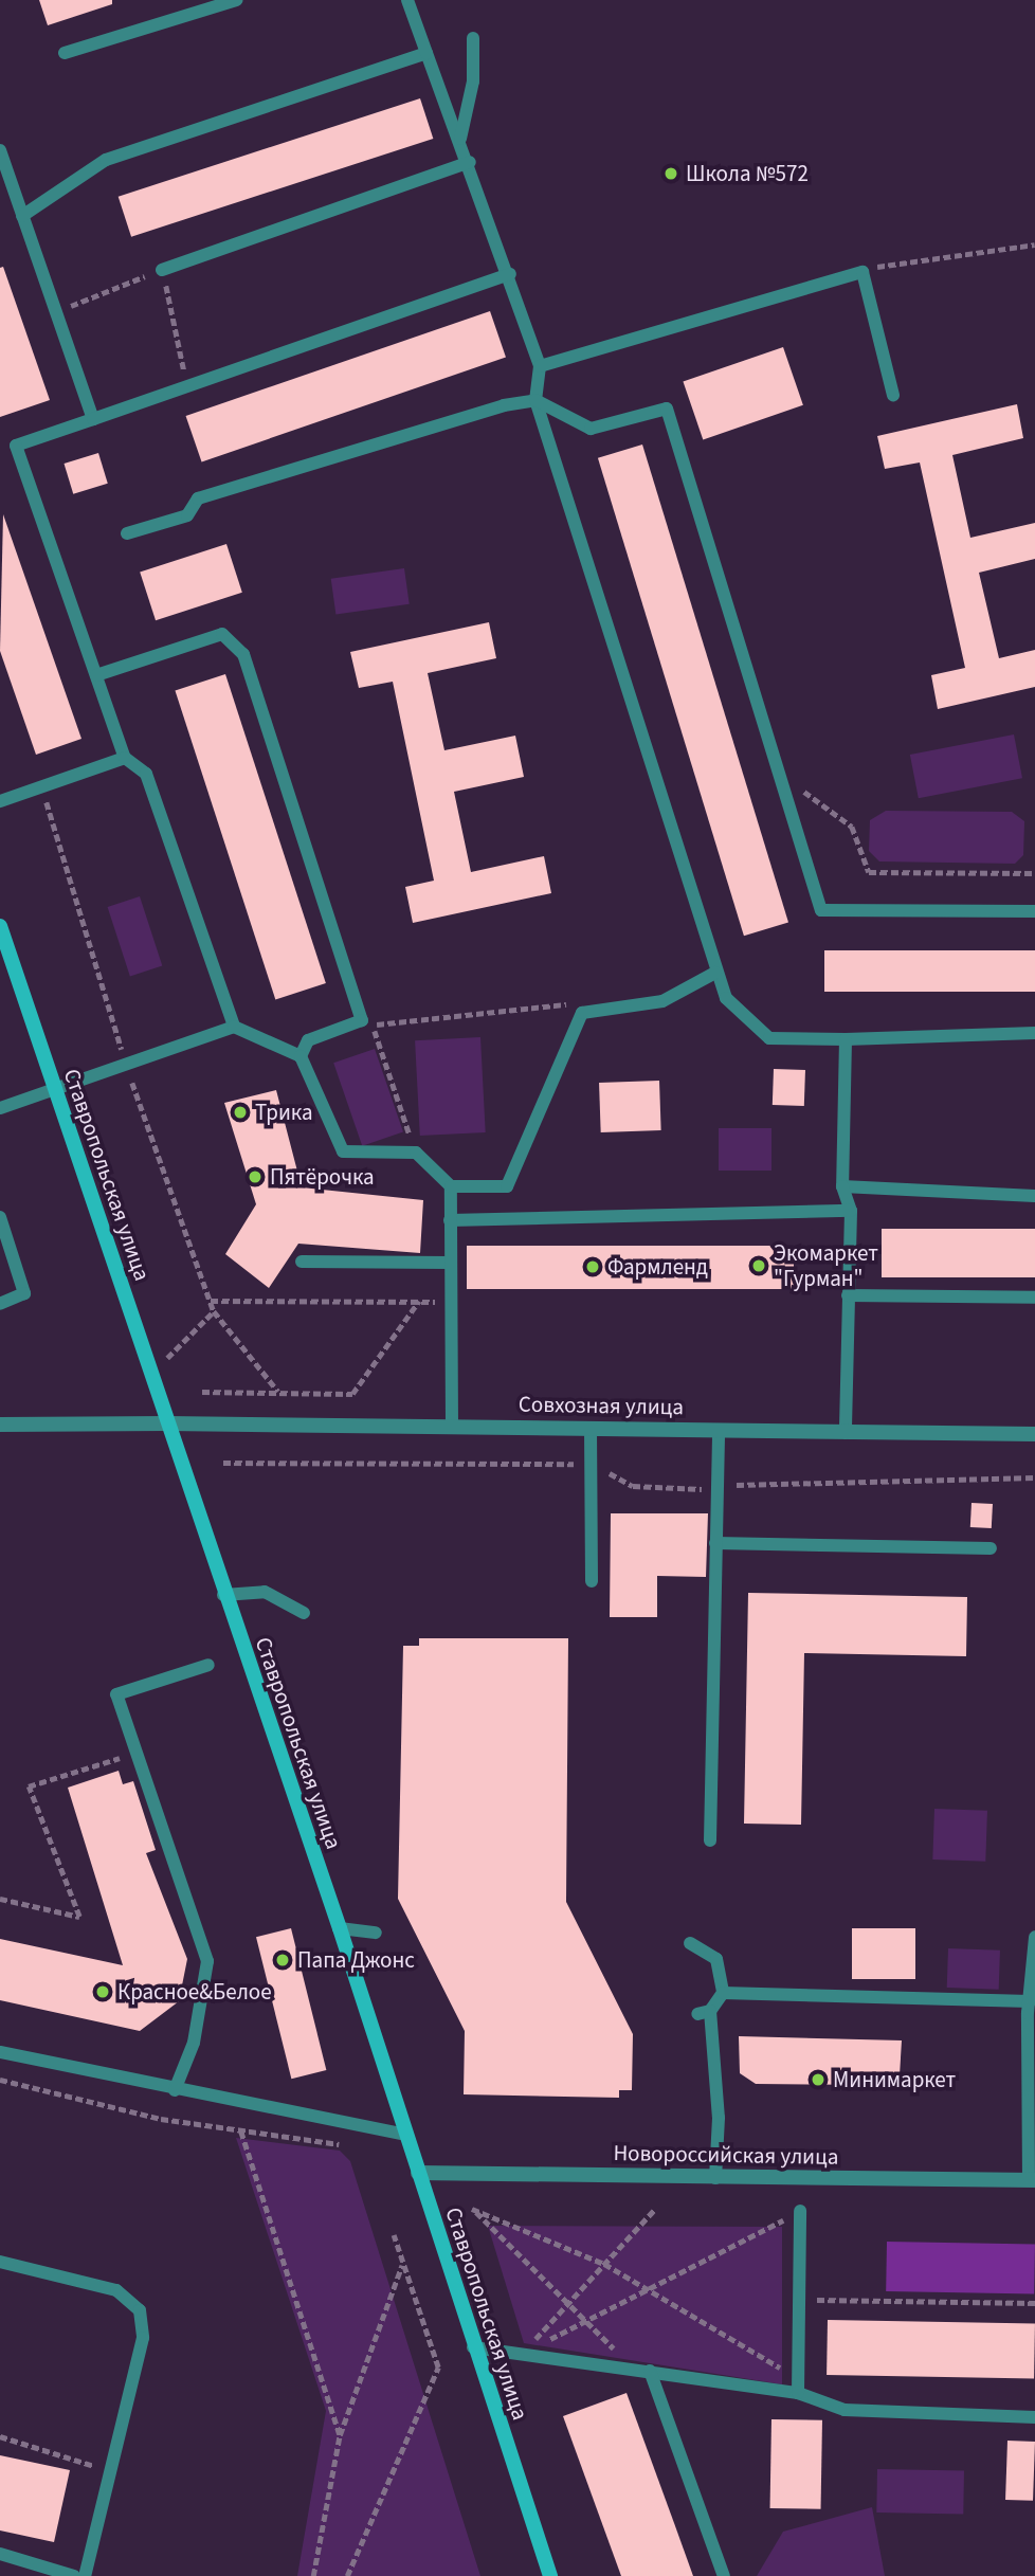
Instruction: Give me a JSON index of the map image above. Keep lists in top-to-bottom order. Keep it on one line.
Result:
{"streets":{"main road":["Ставропольская улица"],"street":["Совхозная улица","Новороссийская улица"]},"crossings":[["Ставропольская улица","Совхозная улица"],["Ставропольская улица","Новороссийская улица"]],"places":["Школа №572","Трика","Пятёрочка","Экомаркет \"Гурман\"","Фармленд","Папа Джонс","Красное&Белое","Минимаркет"]}
